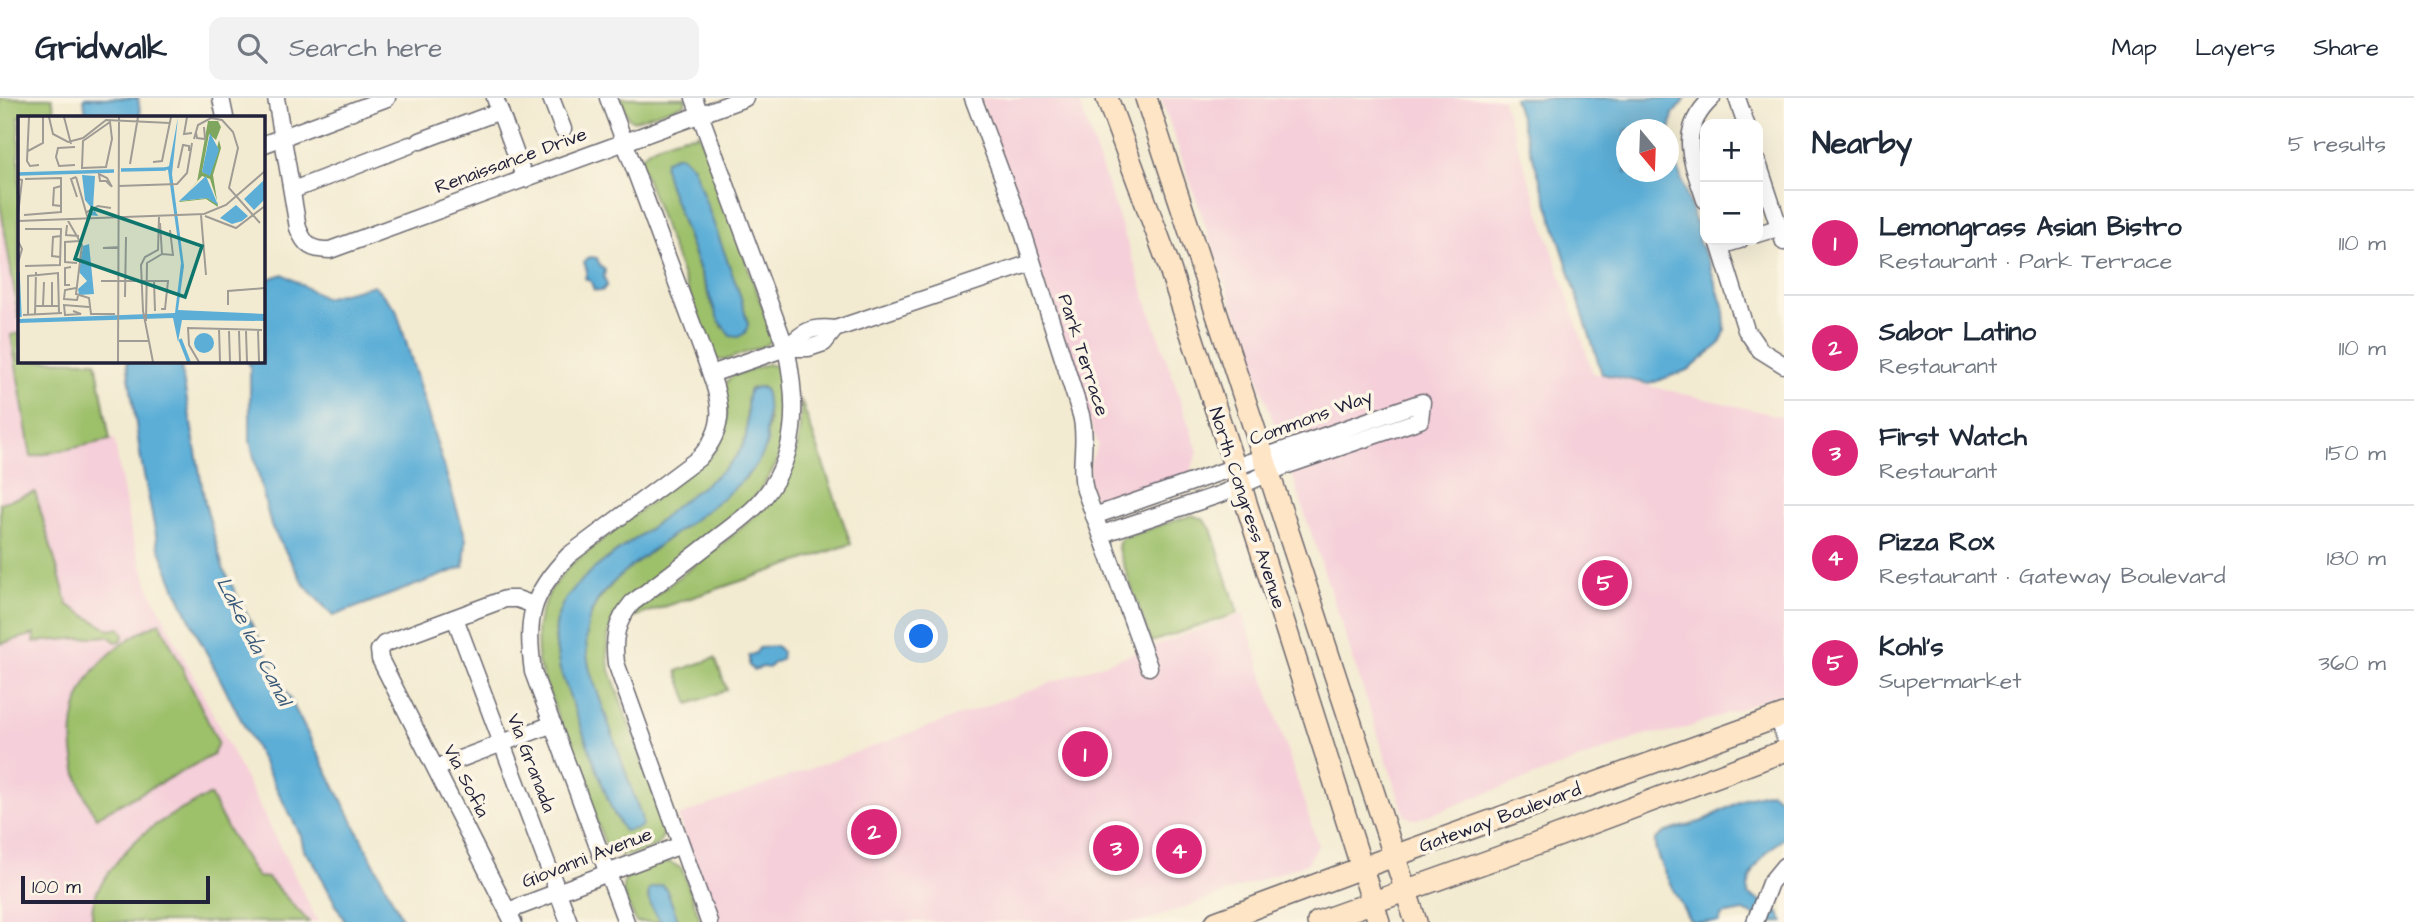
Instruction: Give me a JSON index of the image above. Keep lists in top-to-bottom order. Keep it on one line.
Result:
{"streets":{"main road":["North Congress Avenue","Gateway Boulevard"],"street":["Renaissance Drive","Park Terrace","Commons Way","Via Granada","Via Sofia","Giovanni Avenue"]},"crossings":[["Park Terrace","Commons Way"],["Commons Way","North Congress Avenue"],["North Congress Avenue","Gateway Boulevard"],["Via Granada","Via Sofia"],["Via Granada","Giovanni Avenue"],["Via Sofia","Giovanni Avenue"]],"water":["Lake Ida Canal"],"scale_bar":"100 m","north":"bottom","page":{"header":"Gridwalk","search":"Search here","nav":["Map","Layers","Share"],"heading":["Nearby","5 results"],"map_buttons":["+","−"],"list":[{"mark":"1","name":"Lemongrass Asian Bistro","note":"Restaurant · Park Terrace","value":"110 m"},{"mark":"2","name":"Sabor Latino","note":"Restaurant","value":"110 m"},{"mark":"3","name":"First Watch","note":"Restaurant","value":"150 m"},{"mark":"4","name":"Pizza Rox","note":"Restaurant · Gateway Boulevard","value":"180 m"},{"mark":"5","name":"Kohl's","note":"Supermarket","value":"360 m"}],"pins":["5","1","2","3","4"],"scale":"100 m"}}
